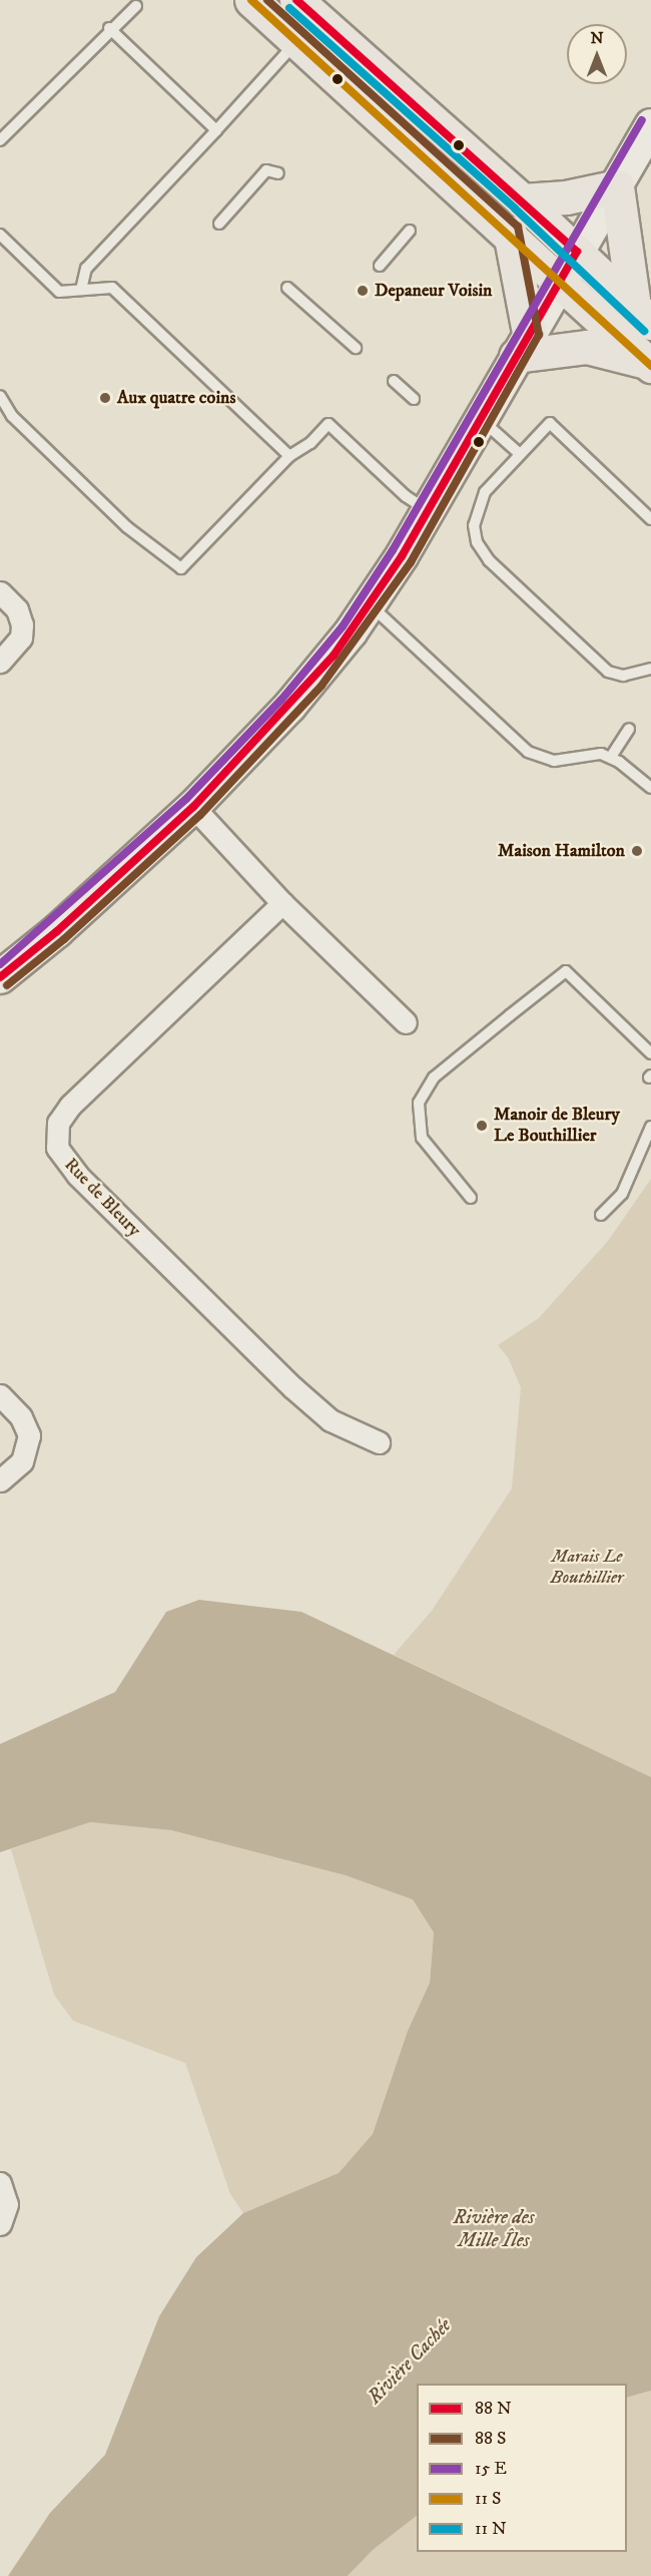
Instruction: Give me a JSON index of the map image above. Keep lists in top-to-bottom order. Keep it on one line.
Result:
{"streets":{"street":["Rue de Bleury"]},"water":["Rivière des Mille Îles","Rivière Cachée"],"parks":["Marais Le Bouthillier"],"places":["Depaneur Voisin","Aux quatre coins","Maison Hamilton","Manoir de Bleury Le Bouthillier"],"legend":["88 N","88 S","15 E","11 S","11 N"],"north":"top"}
